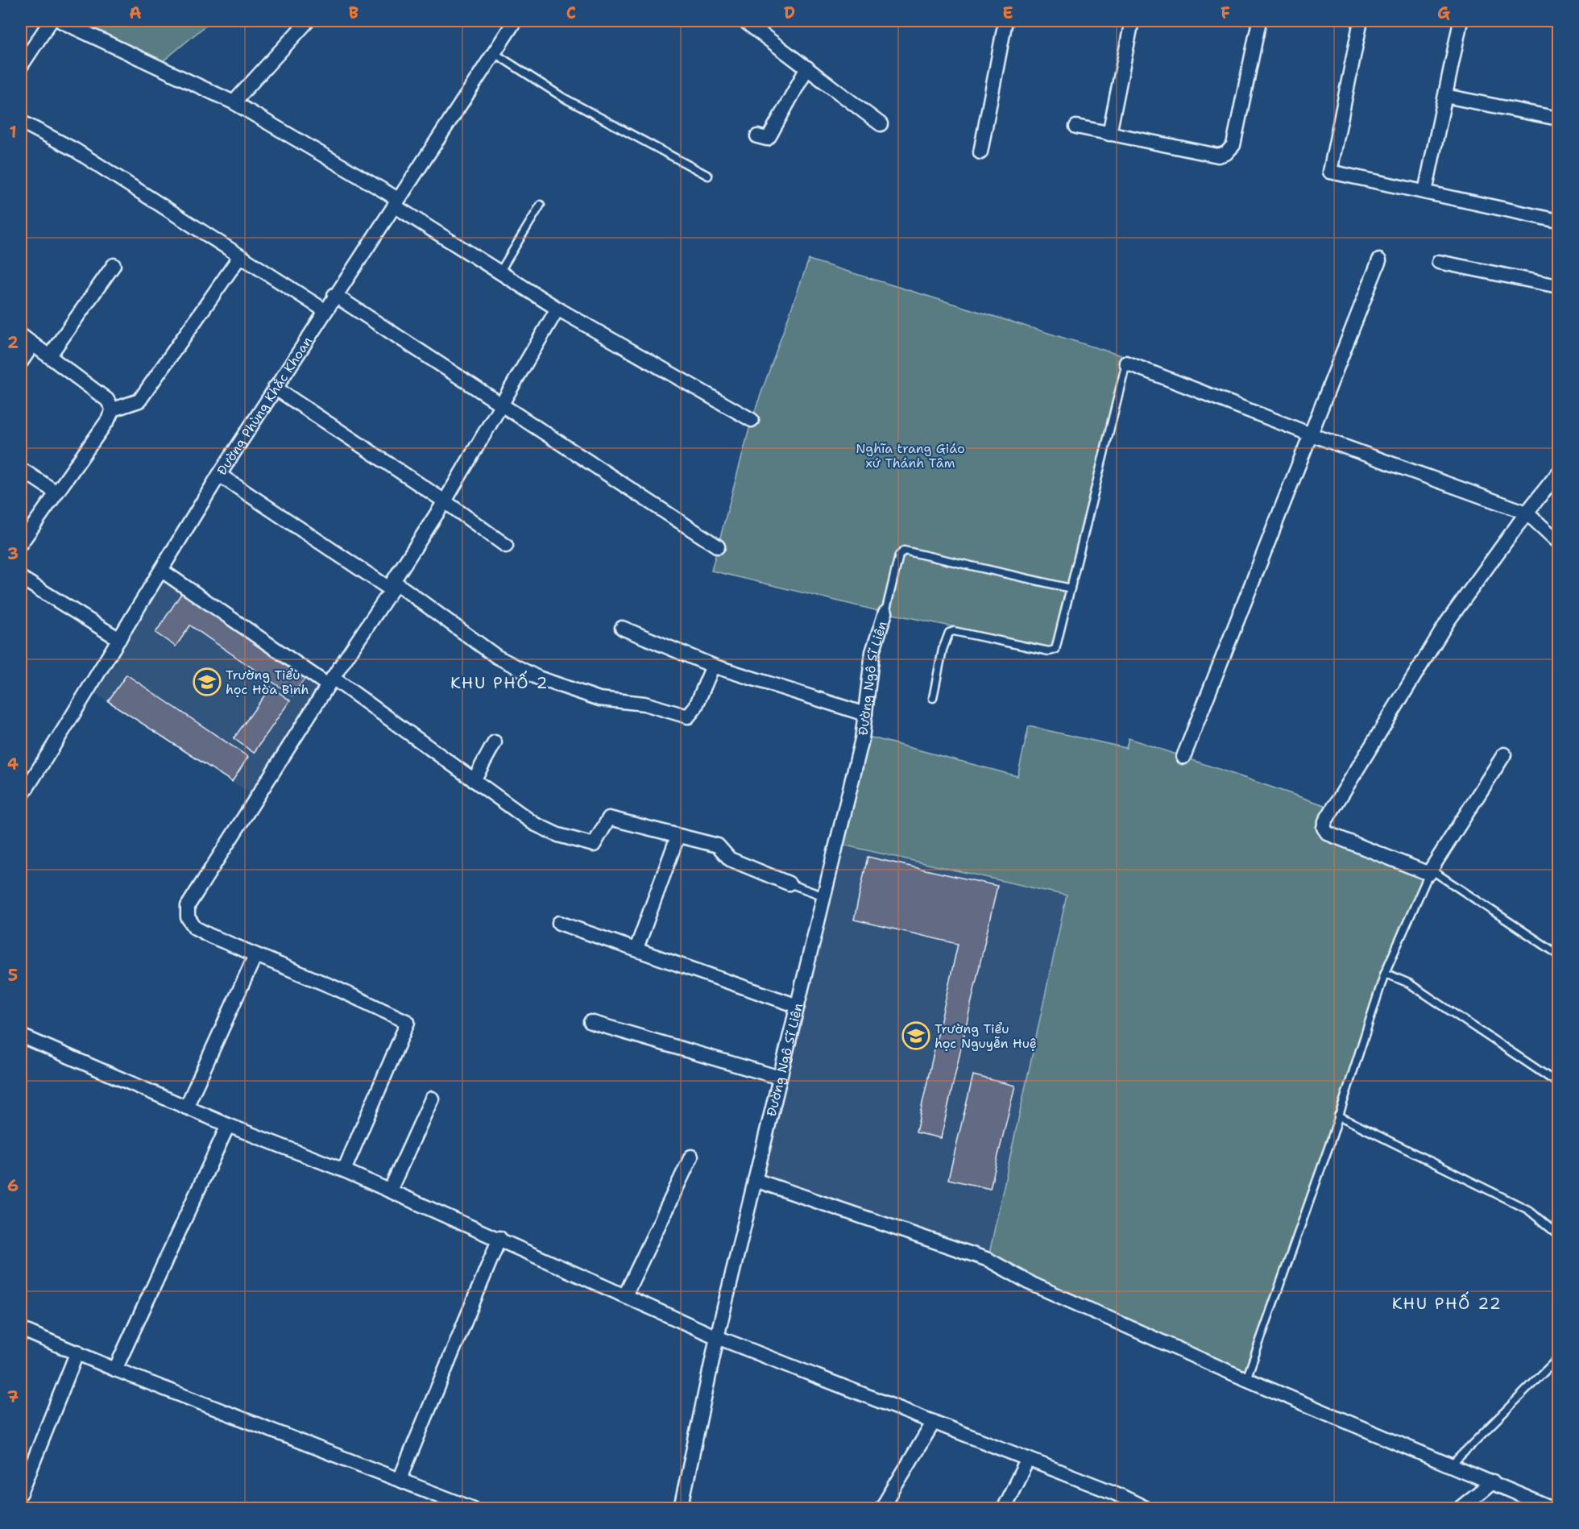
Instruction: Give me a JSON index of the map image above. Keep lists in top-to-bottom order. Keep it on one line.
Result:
{"streets":{"street":["Đường Phùng Khắc Khoan","Đường Ngô Sĩ Liên"]},"districts":["KHU PHỐ 2","KHU PHỐ 22"],"parks":["Nghĩa trang Giáo xứ Thánh Tâm"],"places":{"school or university":["Trường Tiểu học Hòa Bình","Trường Tiểu học Nguyễn Huệ"]},"grid":{"columns":["A","B","C","D","E","F","G"],"rows":["1","2","3","4","5","6","7"]}}
